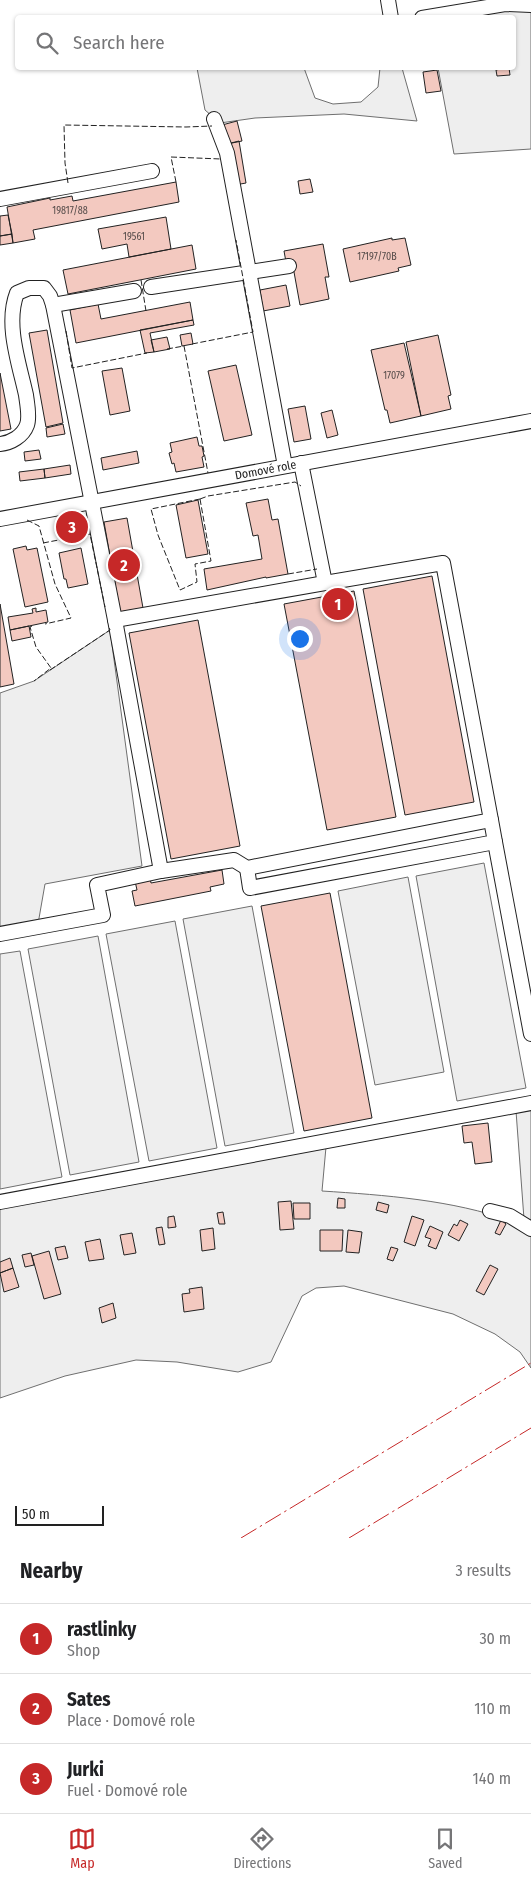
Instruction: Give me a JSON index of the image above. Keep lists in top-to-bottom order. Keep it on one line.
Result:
{"streets":{"street":["Domové role"]},"house_numbers":["19817/88","19561","17197/70B","17079"],"scale_bar":"50 m","page":{"search":"Search here","pins":["3","2","1"],"scale":"50 m","heading":["Nearby","3 results"],"list":[{"mark":"1","name":"rastlinky","note":"Shop","value":"30 m"},{"mark":"2","name":"Sates","note":"Place · Domové role","value":"110 m"},{"mark":"3","name":"Jurki","note":"Fuel · Domové role","value":"140 m"}],"nav":["Map","Directions","Saved"]}}
